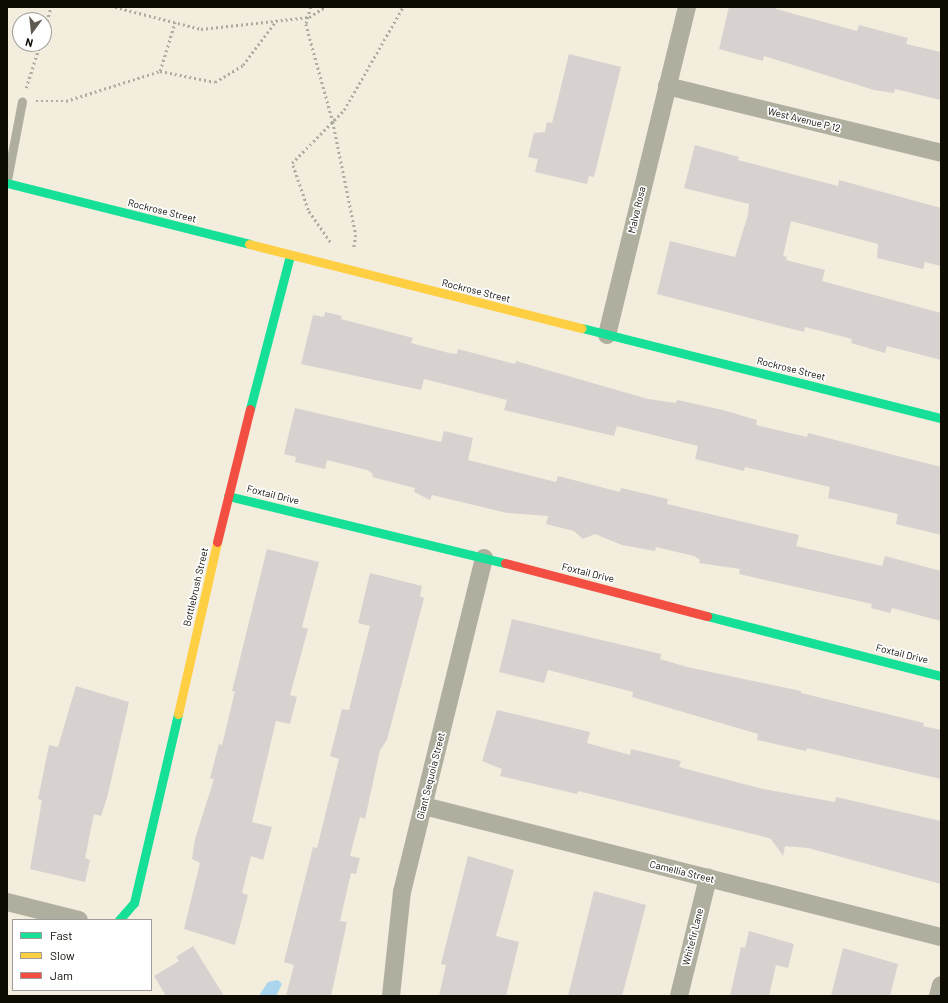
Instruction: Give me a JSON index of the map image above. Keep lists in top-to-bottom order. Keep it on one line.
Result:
{"streets":{"street":["West Avenue P 12","Malva Rosa","Rockrose Street","Foxtail Drive","Bottlebrush Street","Giant Sequoia Street","Camellia Street","Whitefir Lane"]},"crossings":[["West Avenue P 12","Malva Rosa"],["Malva Rosa","Rockrose Street"],["Rockrose Street","Bottlebrush Street"],["Foxtail Drive","Bottlebrush Street"],["Foxtail Drive","Giant Sequoia Street"],["Giant Sequoia Street","Camellia Street"],["Camellia Street","Whitefir Lane"]],"legend":["Fast","Slow","Jam"],"north":"bottom"}
